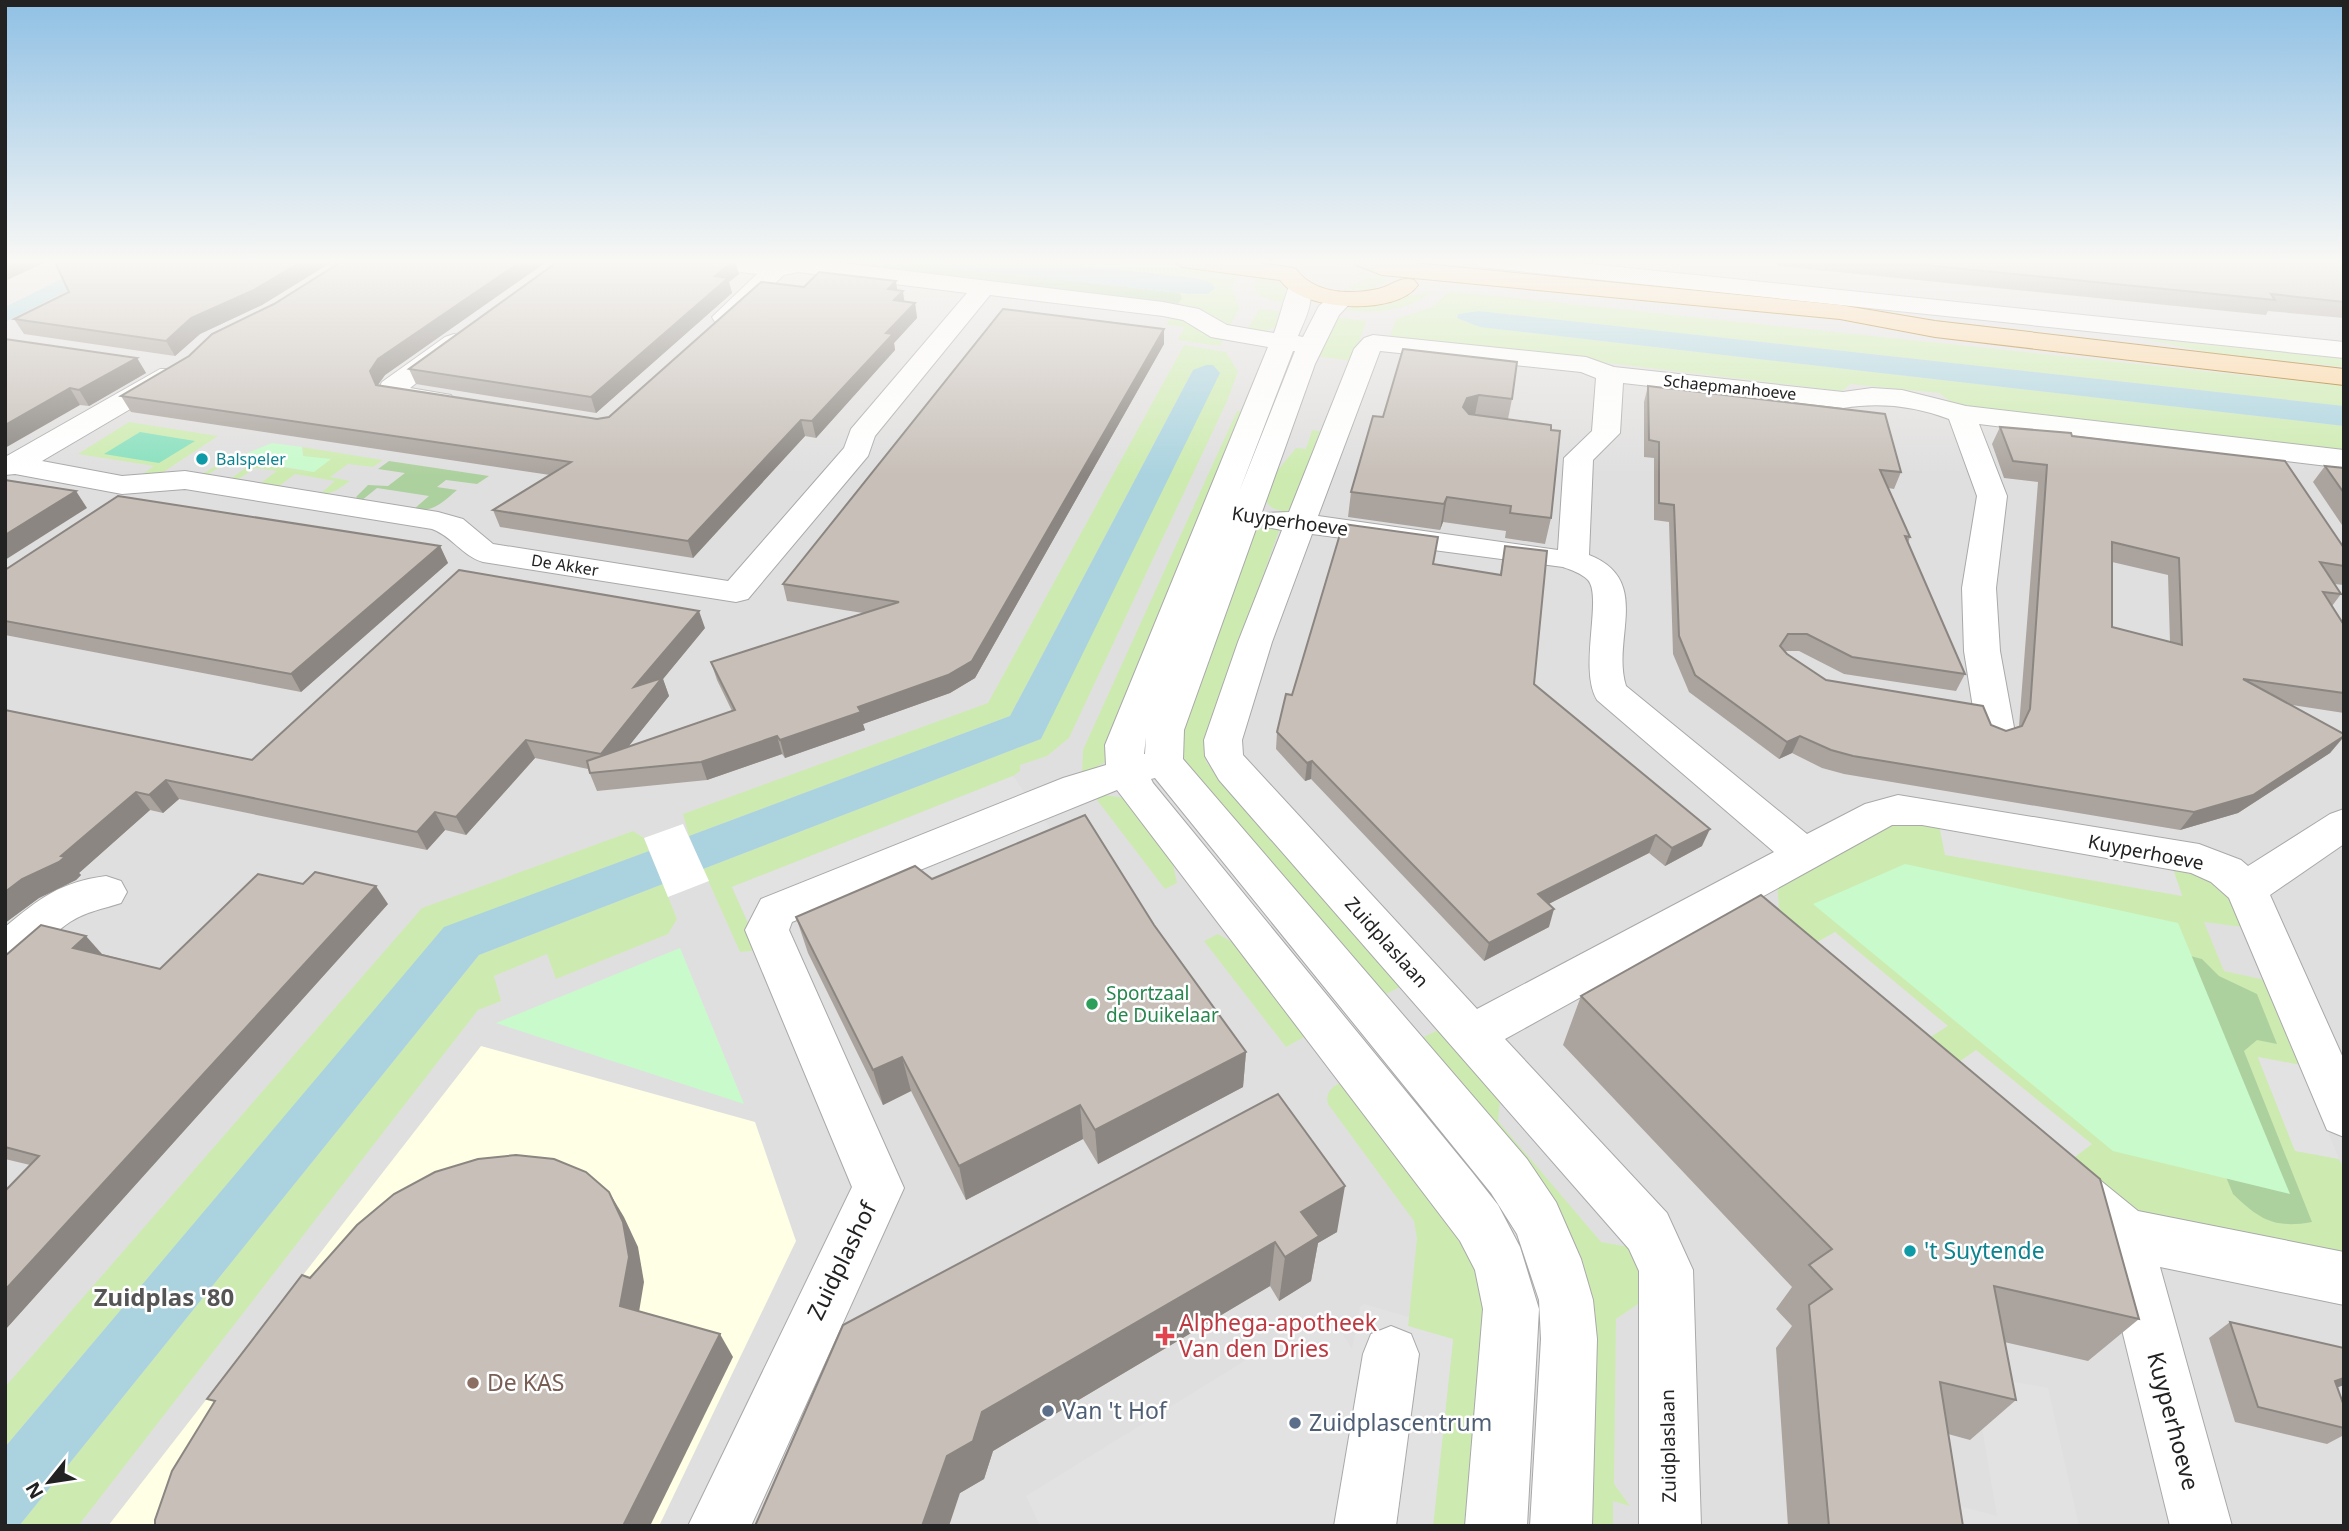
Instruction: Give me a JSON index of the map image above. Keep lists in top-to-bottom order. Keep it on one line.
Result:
{"streets":{"street":["Schaepmanhoeve","Kuyperhoeve","De Akker","Zuidplaslaan","Zuidplashof"]},"crossings":[["Schaepmanhoeve","Zuidplaslaan"],["Kuyperhoeve","Zuidplaslaan"]],"districts":["Zuidplas '80"],"places":{"other":["Balspeler","Sportzaal de Duikelaar","'t Suytende","De KAS","Van 't Hof","Zuidplascentrum"],"health":["Alphega-apotheek Van den Dries"]},"north":"bottom left"}
